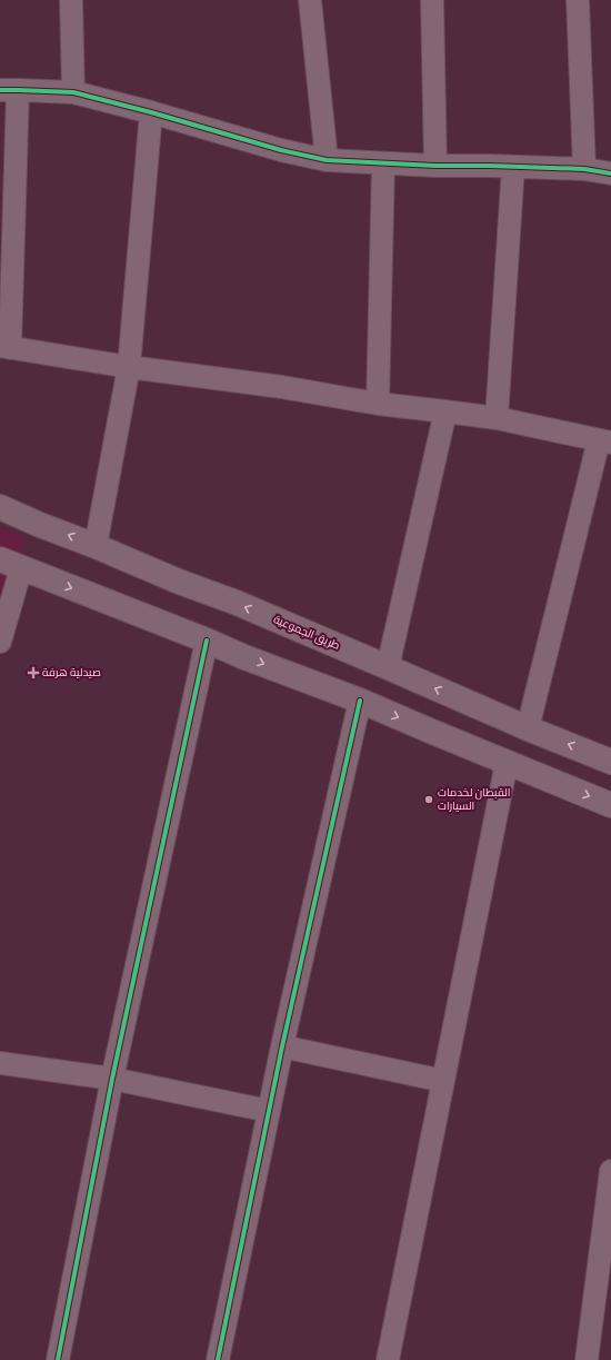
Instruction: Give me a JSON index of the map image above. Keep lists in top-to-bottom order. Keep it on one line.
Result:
{"streets":{"main road":["طريق الجموعية"]},"places":{"health":["صيدلية هرفة"],"other":["القبطان لخدمات السيارات"]}}
